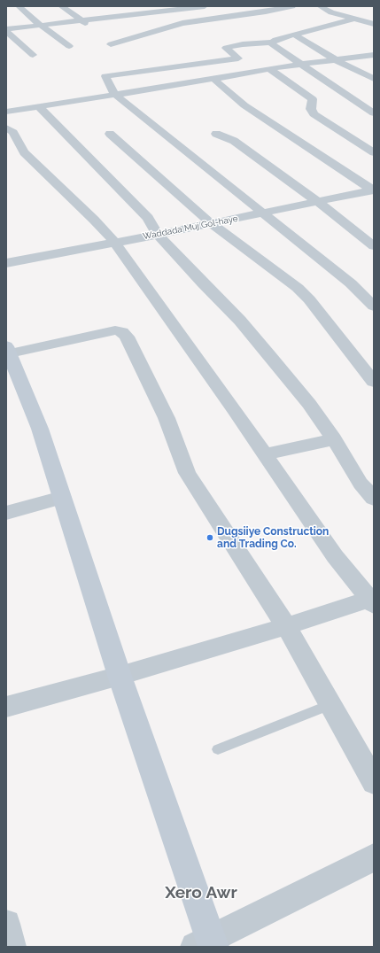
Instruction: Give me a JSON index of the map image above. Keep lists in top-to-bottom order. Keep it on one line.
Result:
{"streets":{"street":["Waddada Muj Gol-haye"]},"districts":["Xero Awr"],"places":["Dugsiiye Construction and Trading Co."]}
